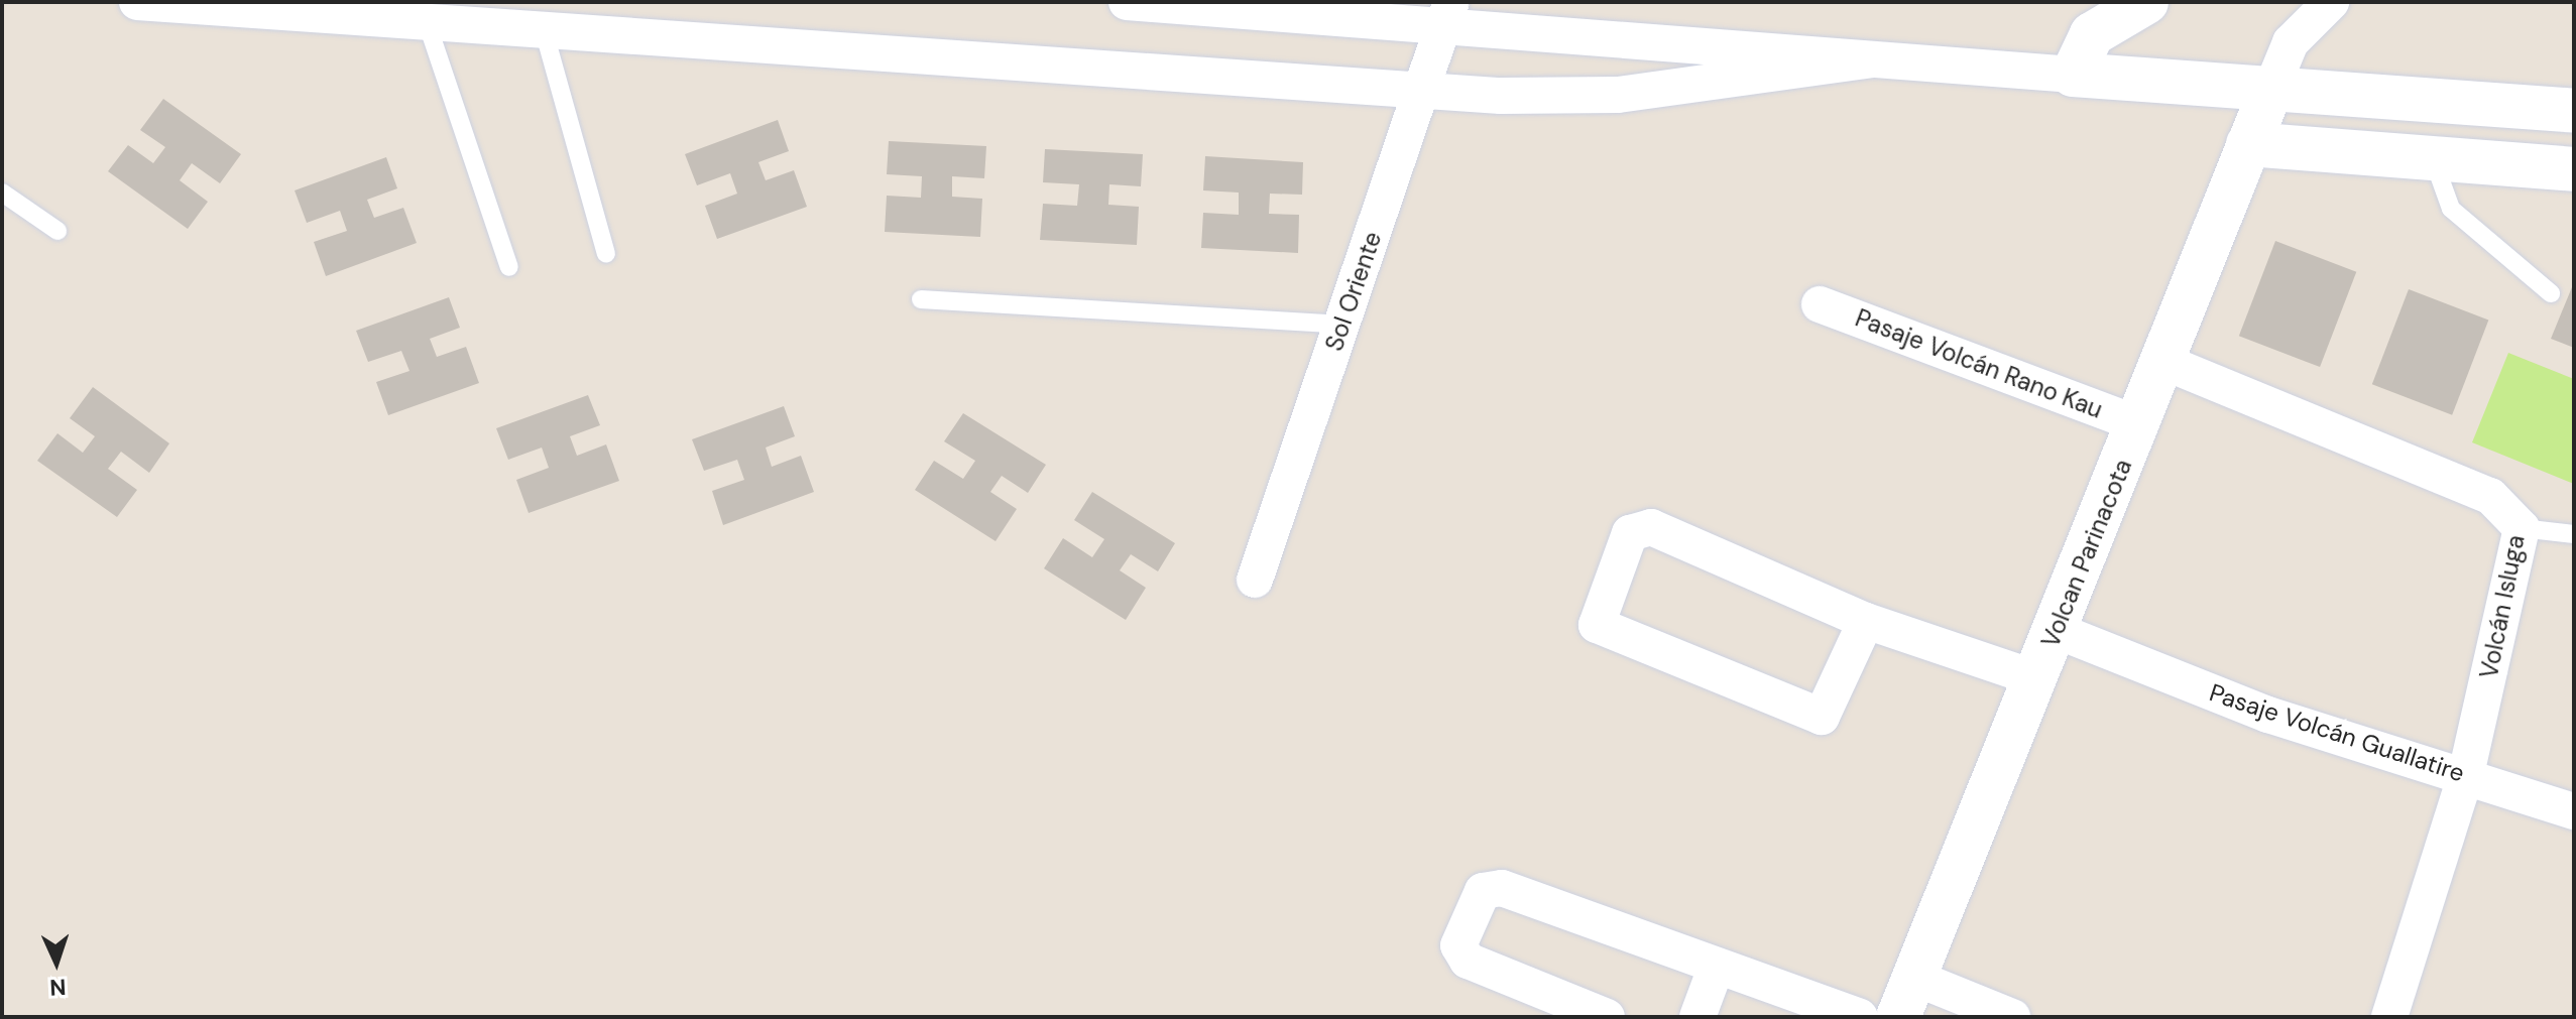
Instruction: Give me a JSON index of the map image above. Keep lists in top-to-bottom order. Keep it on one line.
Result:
{"streets":{"street":["Sol Oriente","Pasaje Volcán Rano Kau","Volcan Parinacota","Volcán Isluga","Pasaje Volcán Guallatire"]},"crossings":[["Pasaje Volcán Rano Kau","Volcan Parinacota"],["Volcan Parinacota","Volcán Isluga"],["Volcan Parinacota","Pasaje Volcán Guallatire"],["Volcán Isluga","Pasaje Volcán Guallatire"]],"north":"bottom"}
